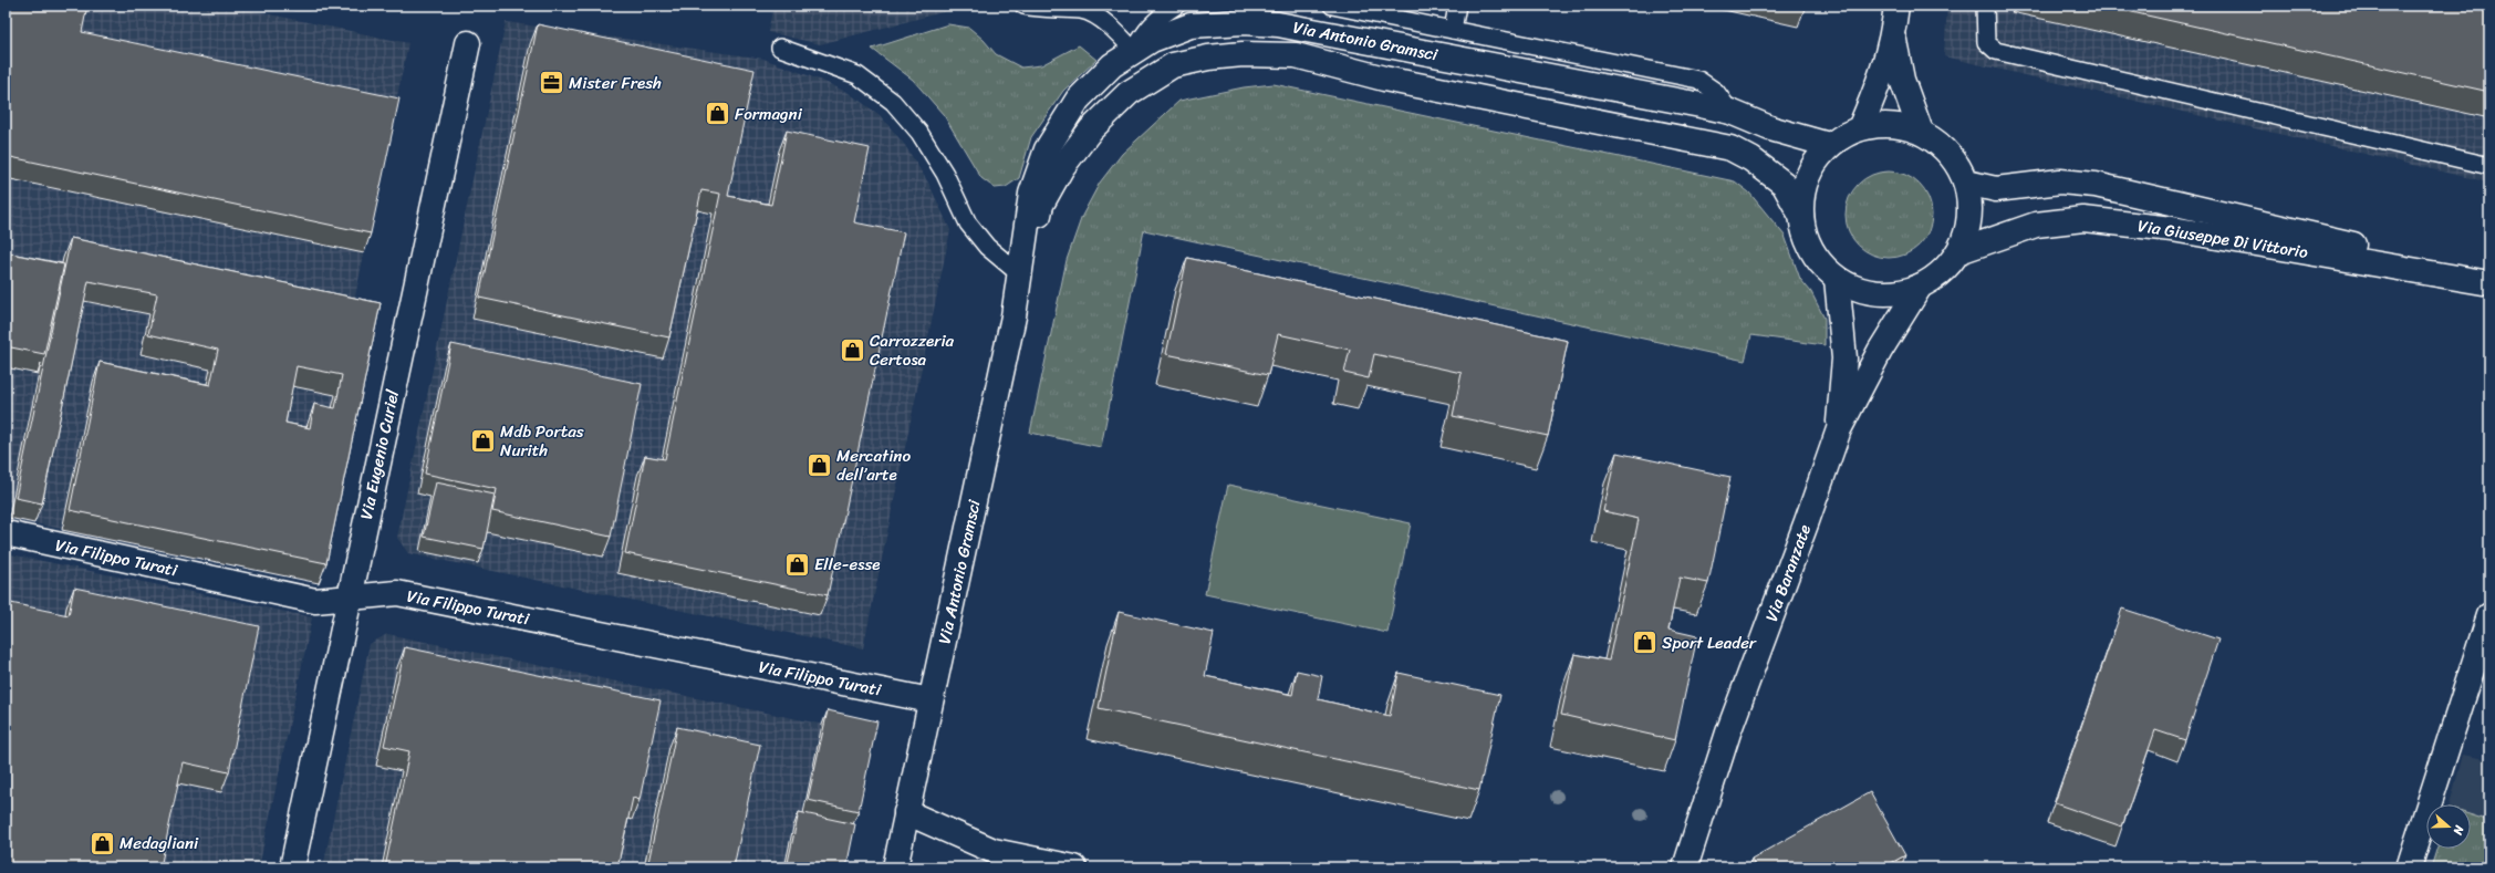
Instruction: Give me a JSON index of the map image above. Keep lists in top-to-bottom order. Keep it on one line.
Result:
{"streets":{"street":["Via Antonio Gramsci","Via Giuseppe Di Vittorio","Via Eugenio Curiel","Via Filippo Turati","Via Baranzate"]},"crossings":[["Via Antonio Gramsci","Via Filippo Turati"],["Via Eugenio Curiel","Via Filippo Turati"]],"places":{"office":["Mister Fresh"],"shop":["Formagni","Carrozzeria Certosa","Mdb Portas Nurith","Mercatino dell’arte","Elle-esse","Sport Leader","Medagliani"]},"north":"right"}
